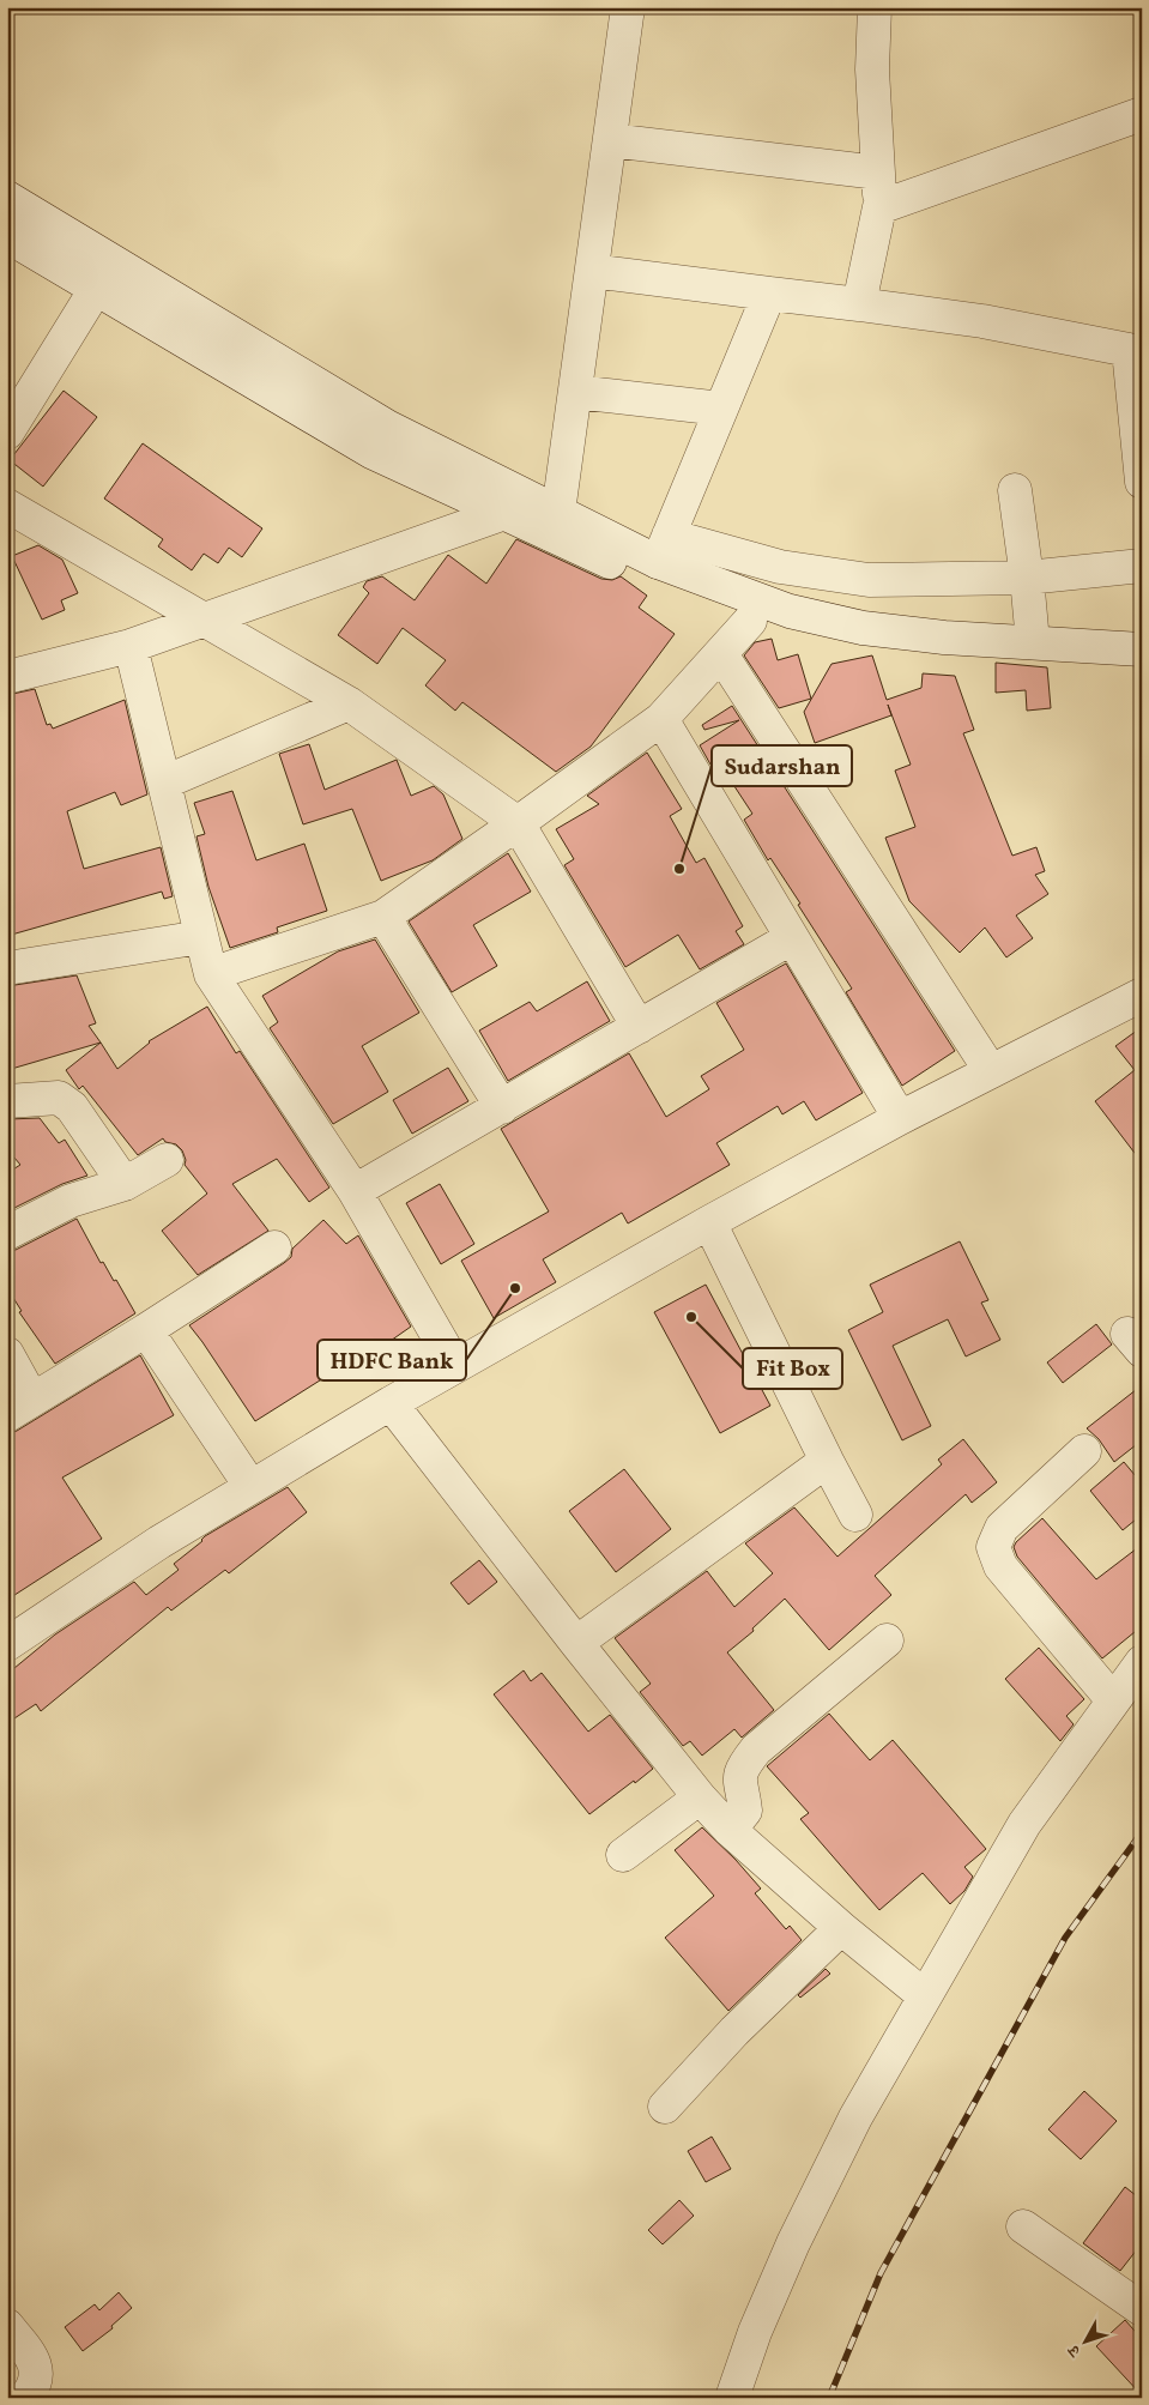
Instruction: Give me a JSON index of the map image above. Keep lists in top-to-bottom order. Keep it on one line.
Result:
{"places":["Sudarshan","HDFC Bank","Fit Box"],"north":"bottom left"}
